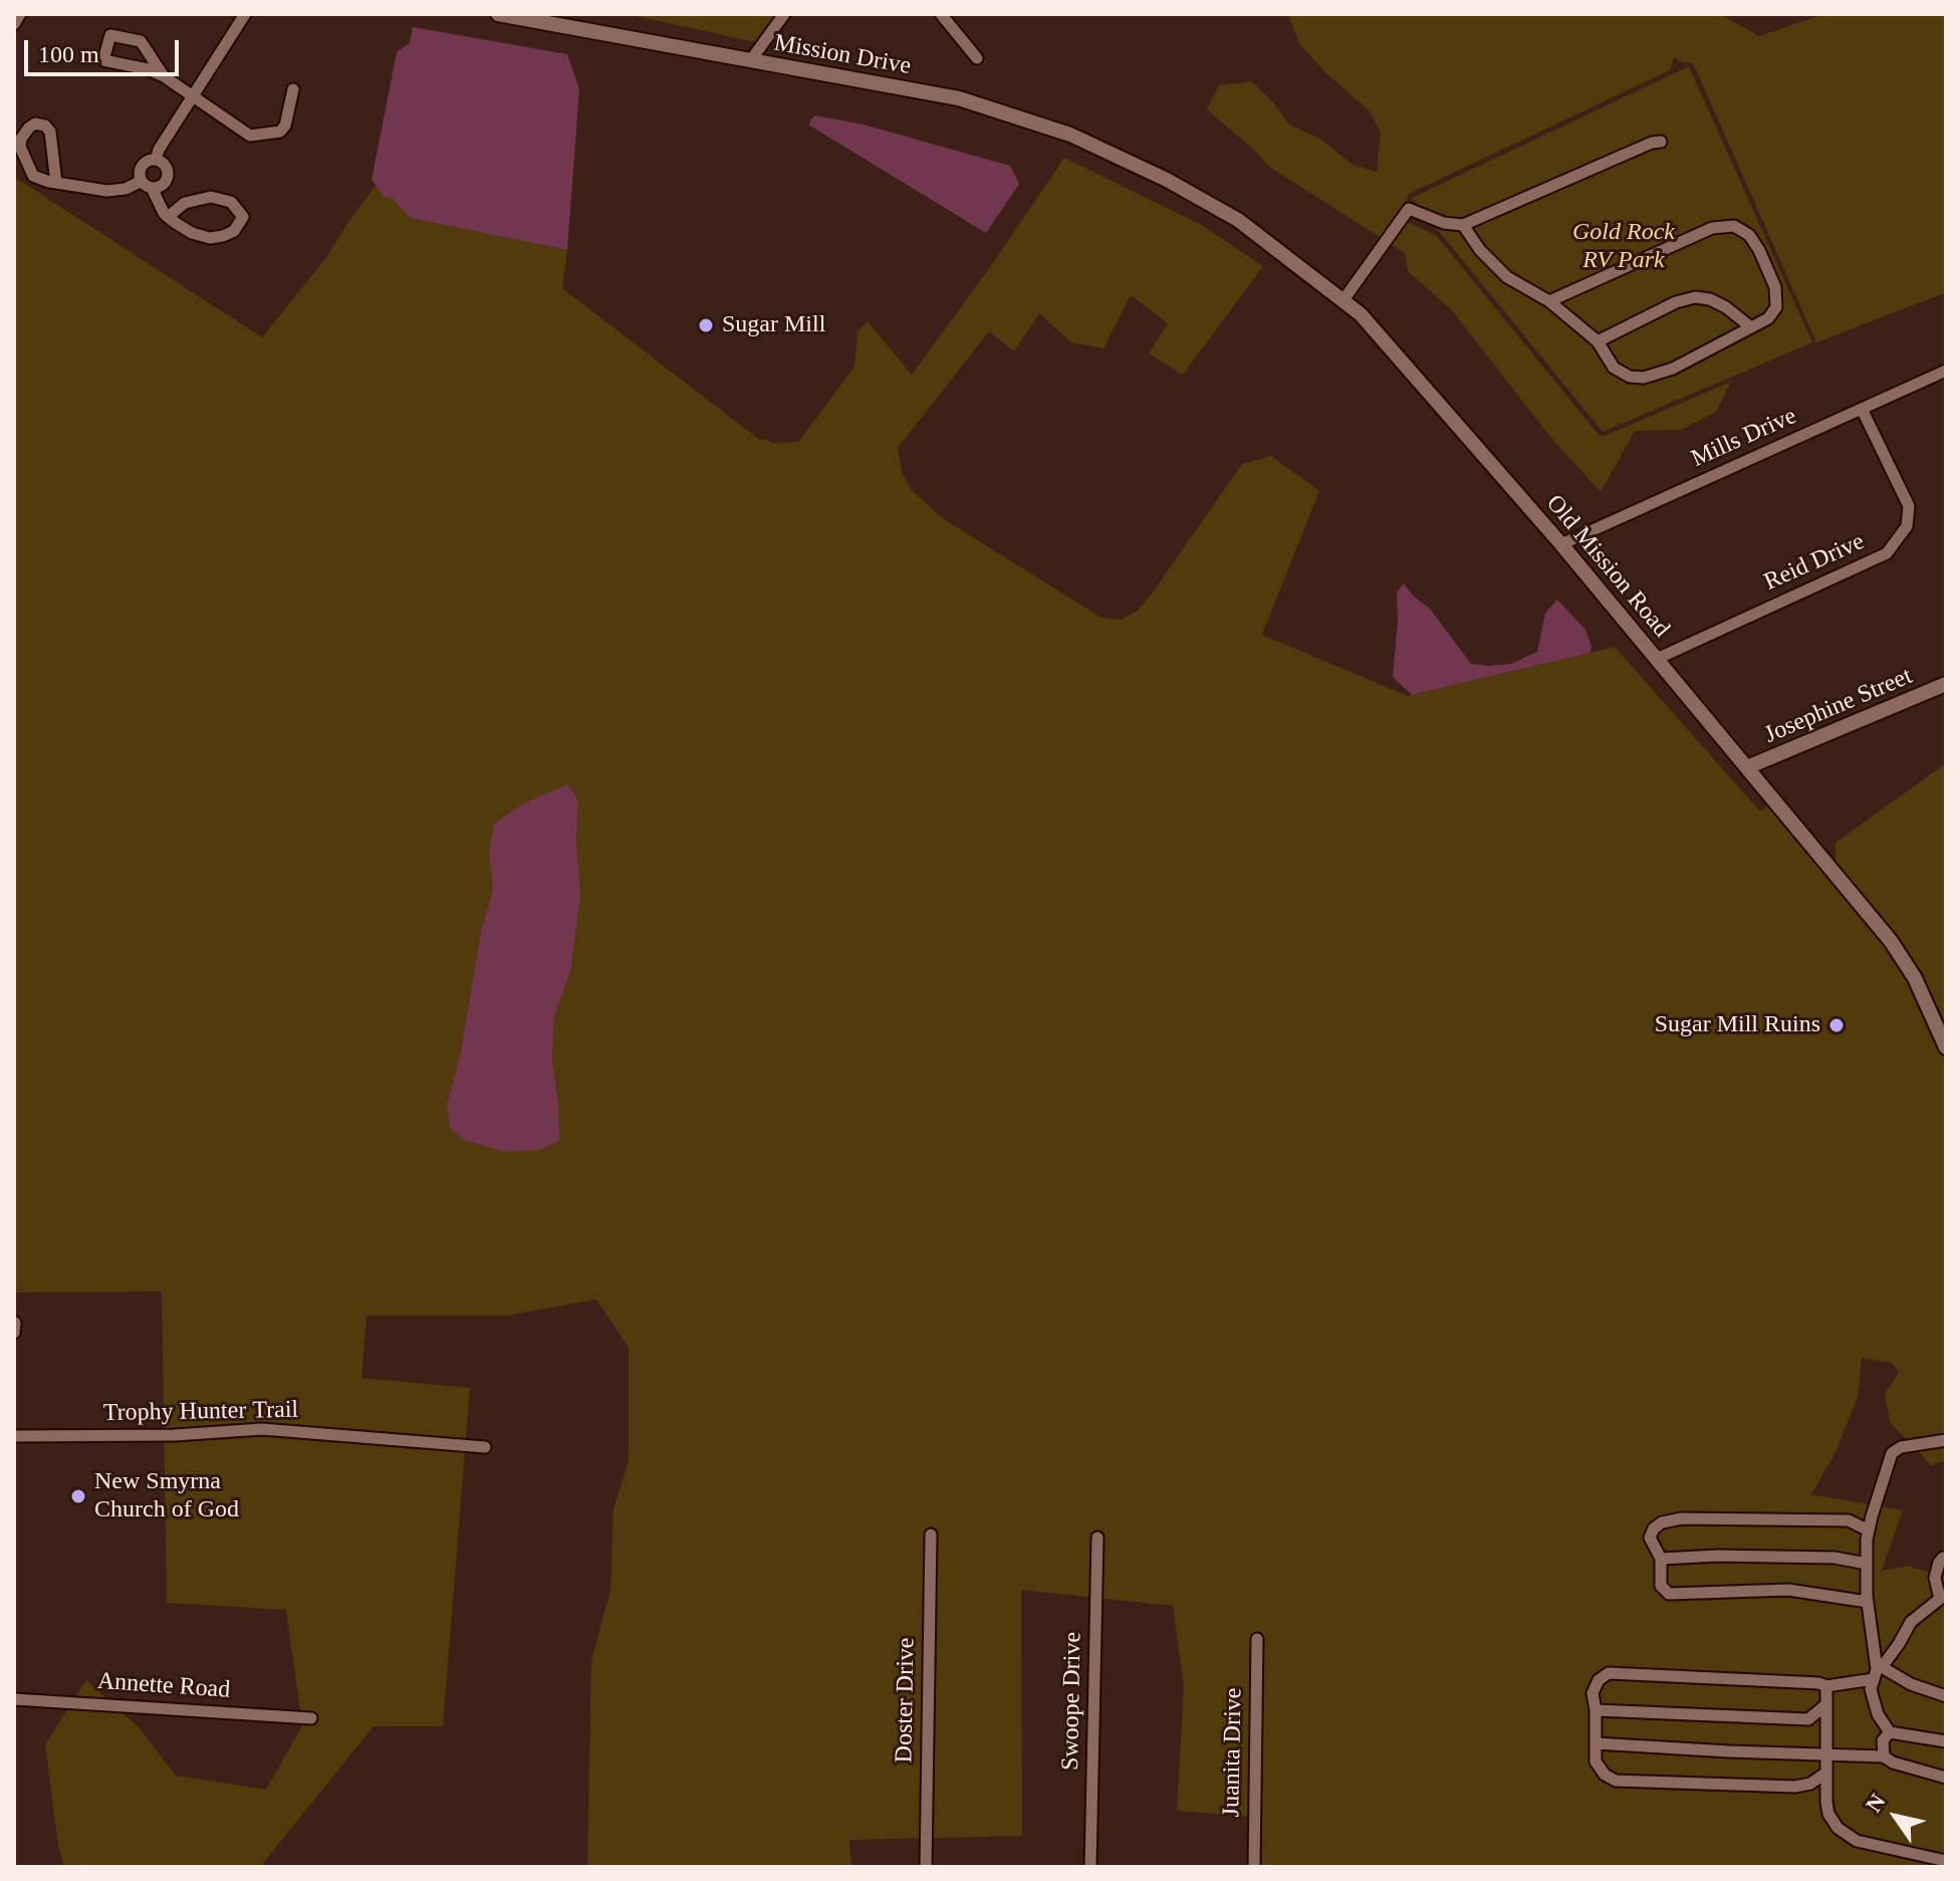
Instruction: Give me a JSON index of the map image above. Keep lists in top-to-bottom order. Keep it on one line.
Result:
{"streets":{"street":["Mission Drive","Mills Drive","Reid Drive","Old Mission Road","Josephine Street","Trophy Hunter Trail","Annette Road","Doster Drive","Swoope Drive","Juanita Drive"]},"crossings":[["Mission Drive","Old Mission Road"],["Mills Drive","Reid Drive"],["Mills Drive","Old Mission Road"],["Reid Drive","Old Mission Road"],["Old Mission Road","Josephine Street"]],"parks":["Gold Rock RV Park"],"places":["Sugar Mill","Sugar Mill Ruins","New Smyrna Church of God"],"scale_bar":"100 m","north":"top left"}
